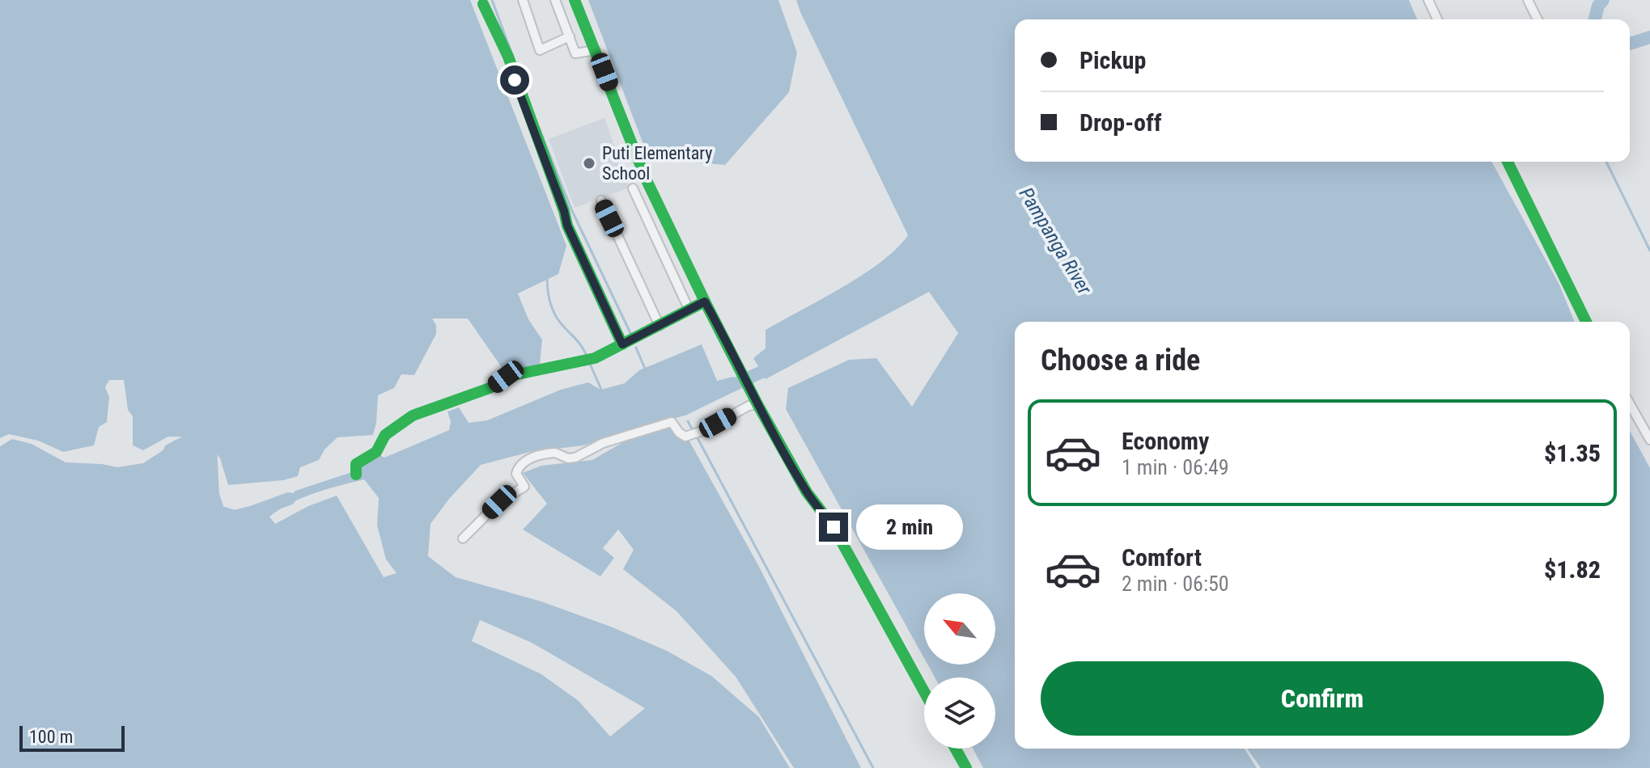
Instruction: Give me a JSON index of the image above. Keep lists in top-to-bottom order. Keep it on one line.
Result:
{"water":["Pampanga River"],"places":["Puti Elementary School"],"scale_bar":"100 m","north":"top left","page":{"banner":["Pickup","Drop-off"],"heading":"Choose a ride","list":[{"name":"Economy","note":"1 min · 06:49","value":"$1.35"},{"name":"Comfort","note":"2 min · 06:50","value":"$1.82"}],"bubble":"2 min","buttons":"Confirm","scale":"100 m"}}
